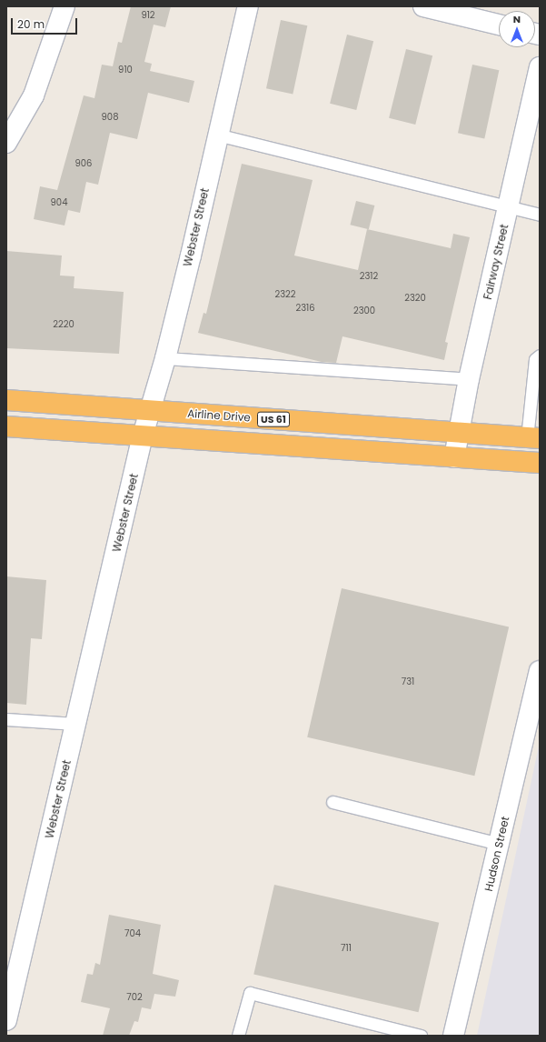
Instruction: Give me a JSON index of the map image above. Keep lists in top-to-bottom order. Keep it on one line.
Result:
{"streets":{"highway":["Airline Drive","US 61"],"street":["Webster Street","Fairway Street","Hudson Street"]},"crossings":[["Webster Street","Airline Drive"],["Webster Street","US 61"],["Fairway Street","Airline Drive"],["Fairway Street","US 61"]],"house_numbers":["912","910","908","906","904","2312","2322","2320","2316","2300","2220","731","704","711","702"],"scale_bar":"20 m","north":"top"}
